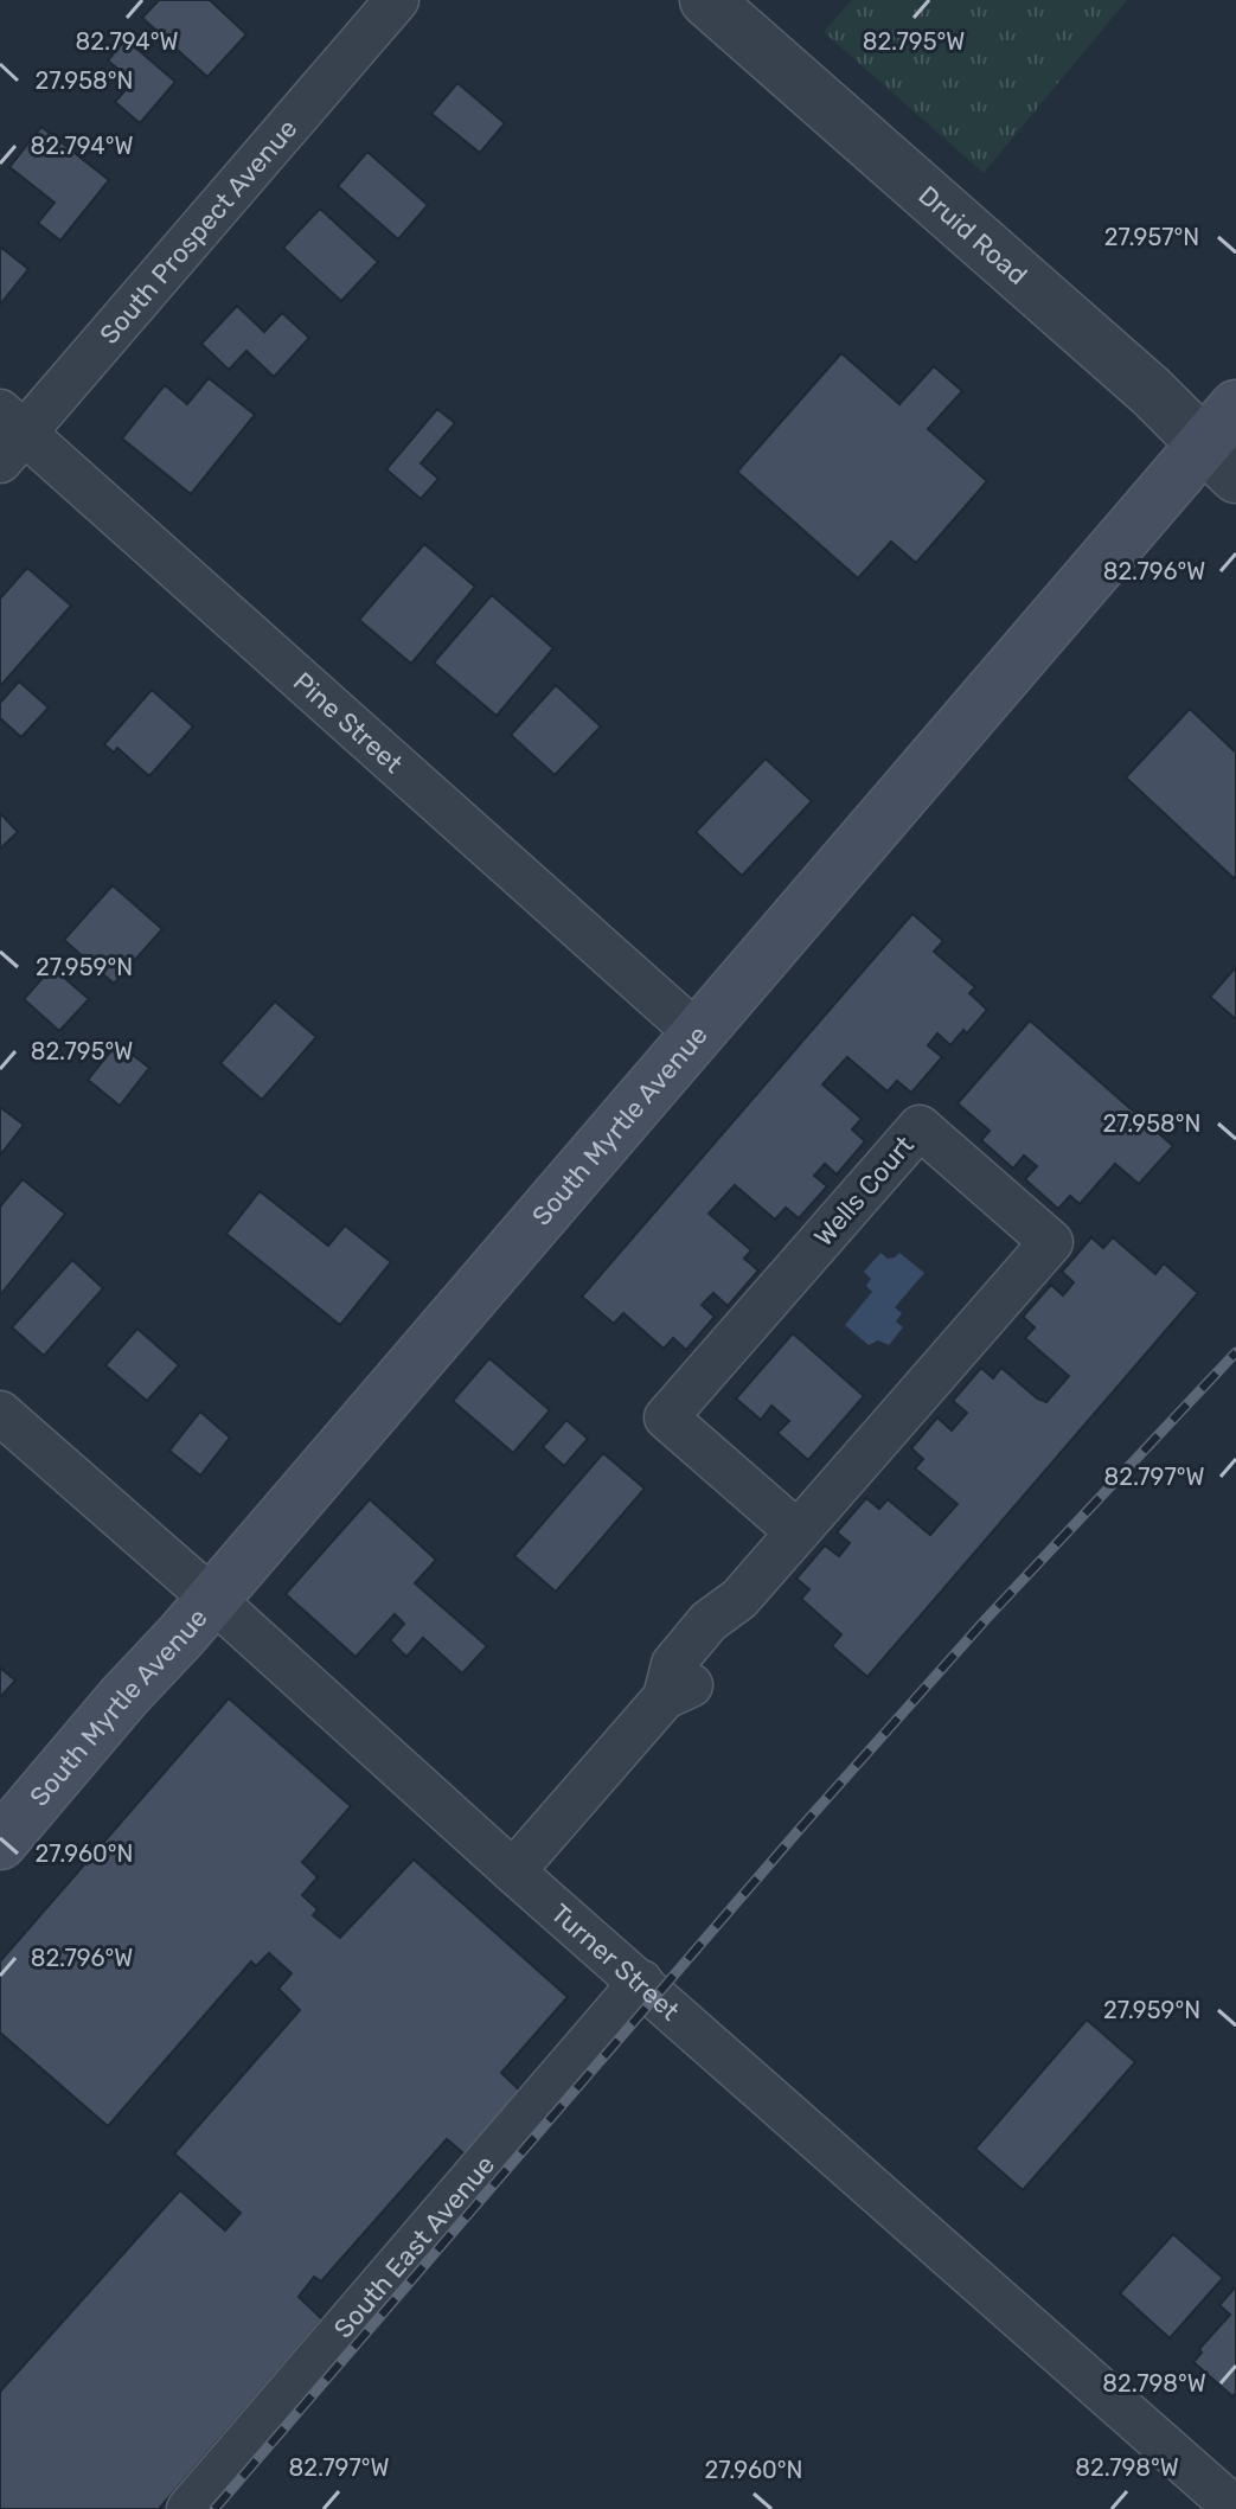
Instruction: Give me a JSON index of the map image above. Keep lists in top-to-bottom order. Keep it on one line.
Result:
{"streets":{"main road":["South Myrtle Avenue"],"street":["South Prospect Avenue","Druid Road","Pine Street","Wells Court","Turner Street","South East Avenue"]},"crossings":[["South Prospect Avenue","Pine Street"],["Druid Road","South Myrtle Avenue"],["Pine Street","South Myrtle Avenue"],["South Myrtle Avenue","Turner Street"],["Wells Court","Turner Street"],["Turner Street","South East Avenue"]],"coordinates":["82.794°W","82.795°W","27.958°N","27.957°N","82.796°W","27.959°N","82.797°W","27.960°N","82.798°W"]}
